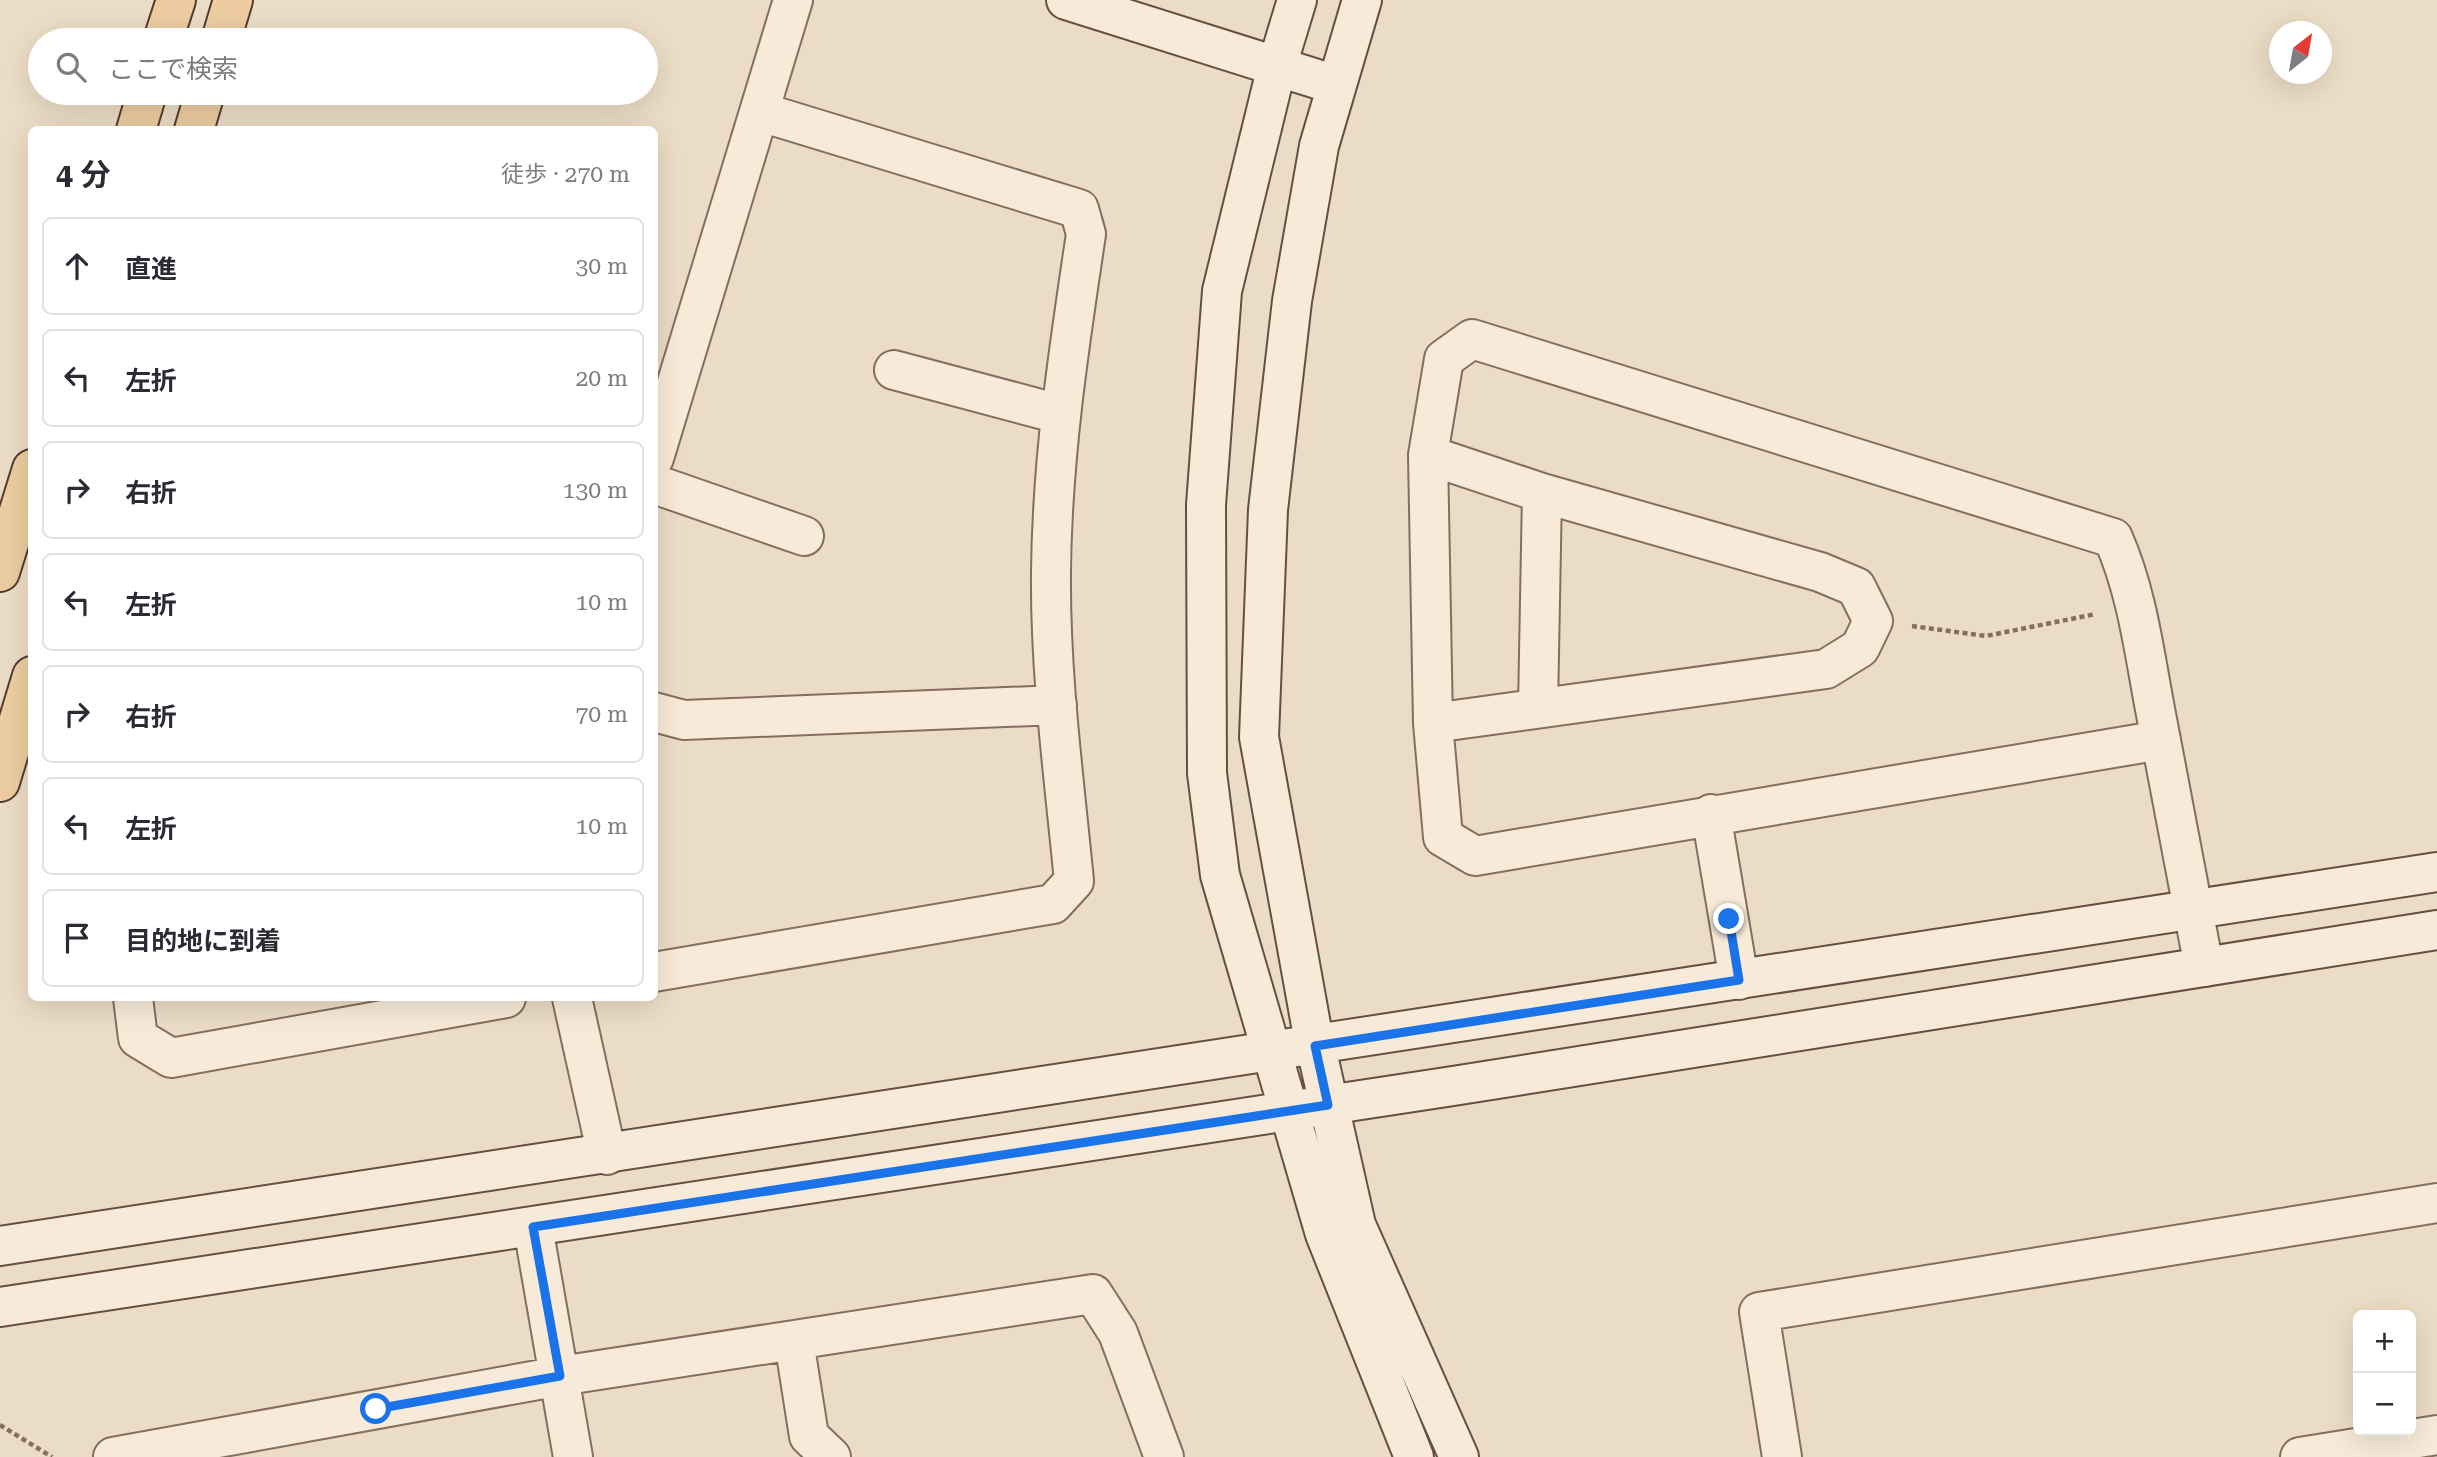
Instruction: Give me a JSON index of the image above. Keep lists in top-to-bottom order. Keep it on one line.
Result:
{"north":"top right","page":{"search":"ここで検索","heading":["4 分","徒歩 · 270 m"],"list":[["直進","30 m"],["左折","20 m"],["右折","130 m"],["左折","10 m"],["右折","70 m"],["左折","10 m"],"目的地に到着"],"map_buttons":["+","−"]}}
